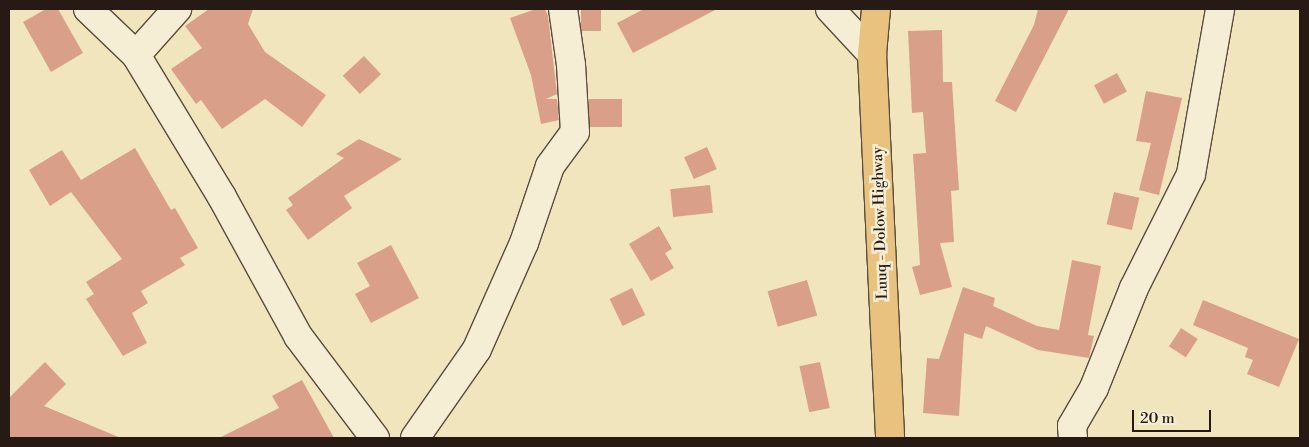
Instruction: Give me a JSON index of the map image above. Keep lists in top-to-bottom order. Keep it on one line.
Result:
{"streets":{"main road":["Luuq - Dolow Highway"]},"scale_bar":"20 m"}
